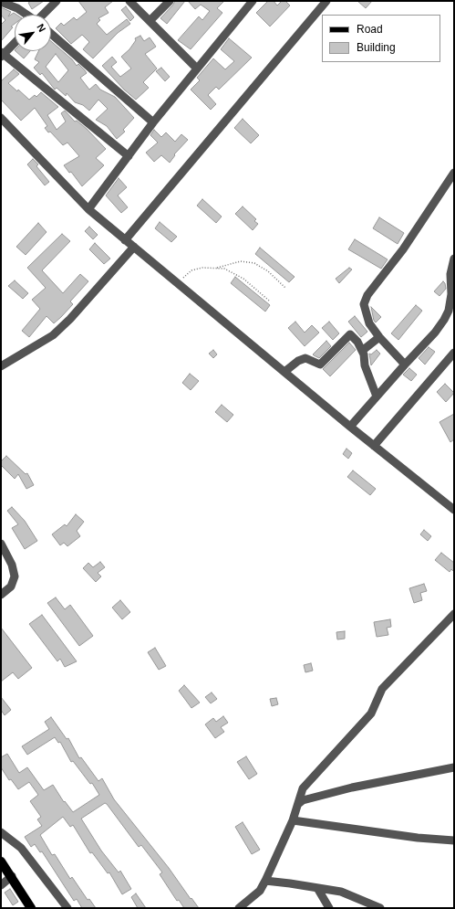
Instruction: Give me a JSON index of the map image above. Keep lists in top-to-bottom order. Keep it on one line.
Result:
{"legend":["Road","Building"],"north":"top right"}
